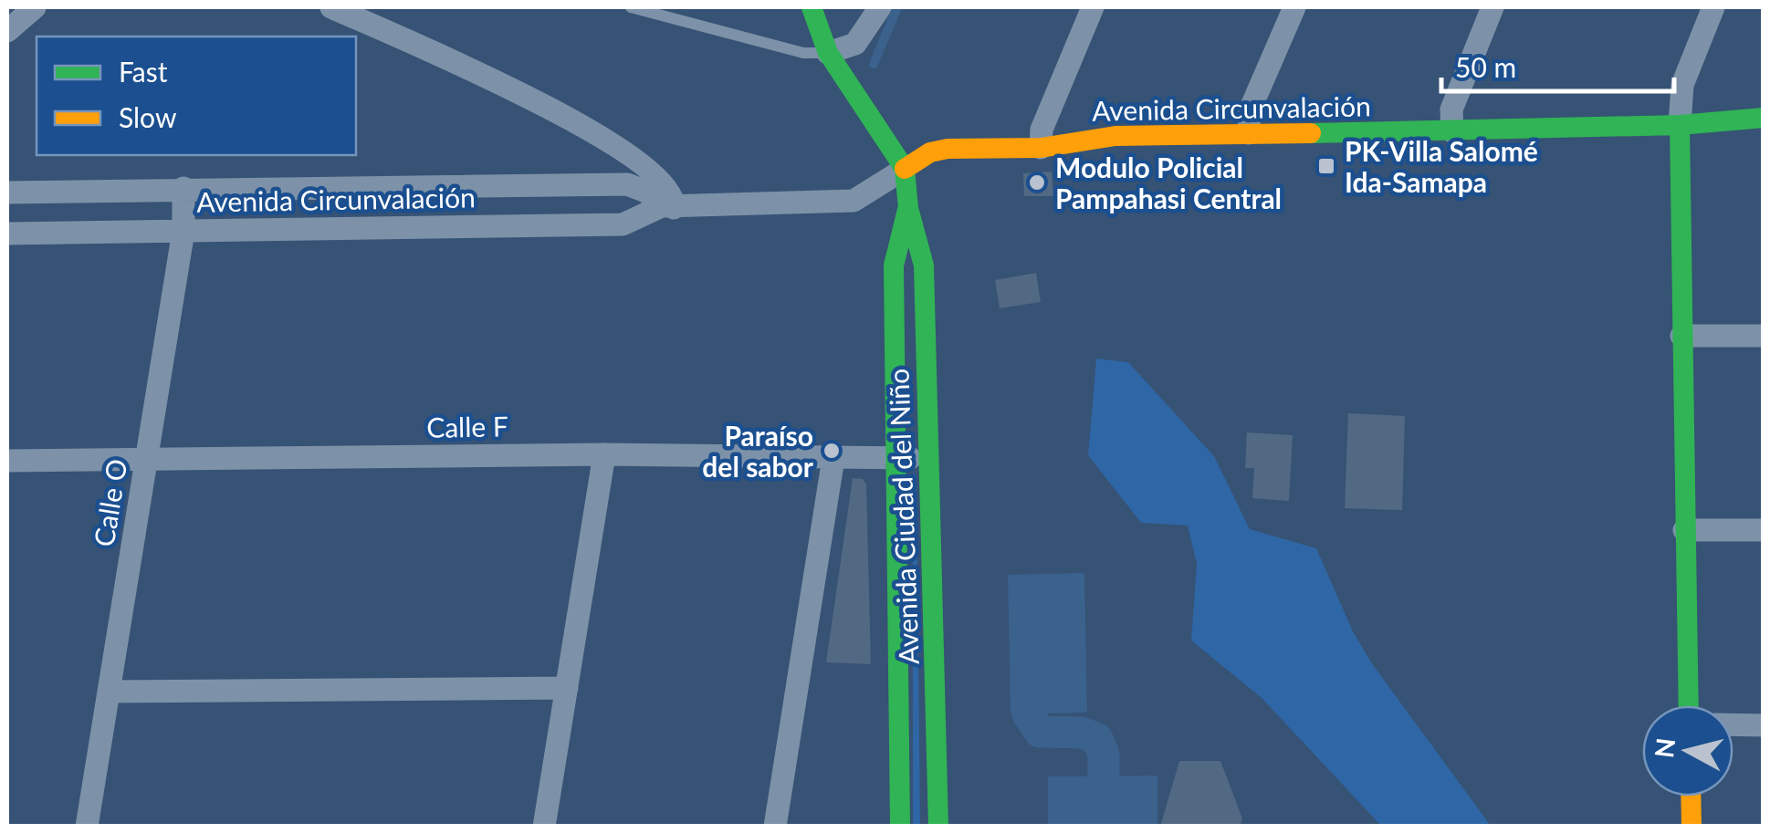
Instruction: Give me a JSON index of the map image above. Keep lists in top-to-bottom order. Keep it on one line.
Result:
{"streets":{"main road":["Avenida Circunvalación","Avenida Ciudad del Niño"],"street":["Calle F","Calle O"]},"crossings":[["Avenida Circunvalación","Calle O"],["Avenida Circunvalación","Avenida Ciudad del Niño"],["Calle F","Calle O"],["Calle F","Avenida Ciudad del Niño"]],"places":{"transit":["PK-Villa Salomé Ida-Samapa"],"other":["Modulo Policial Pampahasi Central","Paraíso del sabor"]},"legend":["Fast","Slow"],"scale_bar":"50 m","north":"left"}
